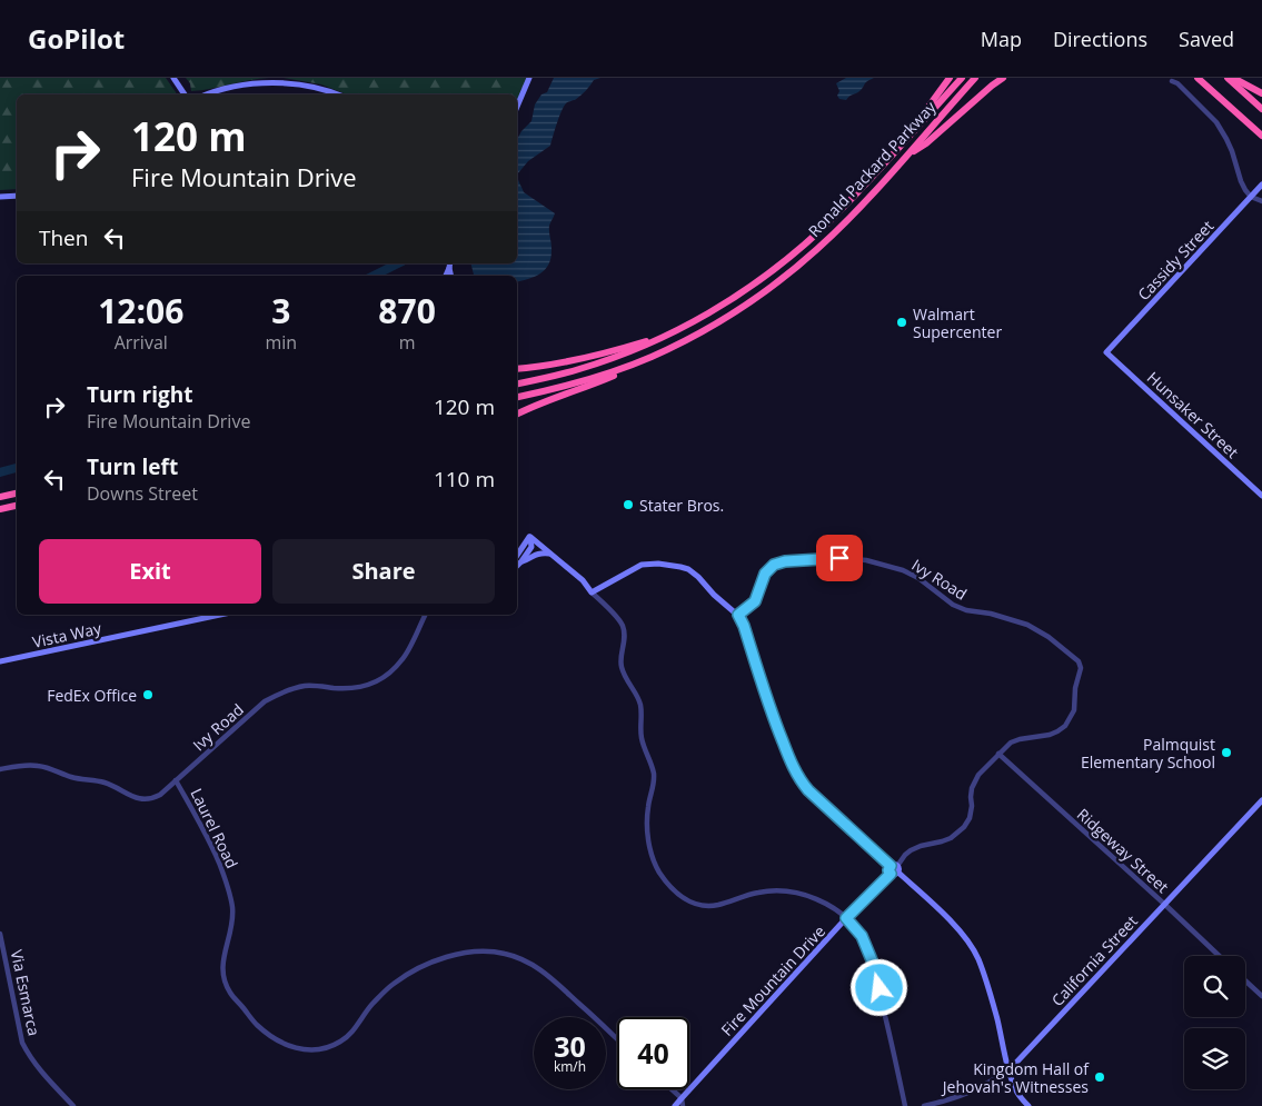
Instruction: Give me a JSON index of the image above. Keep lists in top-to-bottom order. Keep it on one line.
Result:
{"streets":{"highway":["Ronald Packard Parkway"],"main road":["Cassidy Street","Hunsaker Street","Vista Way","California Street","Fire Mountain Drive"],"street":["Ivy Road","Laurel Road","Ridgeway Street","Via Esmarca"]},"crossings":[["Cassidy Street","Hunsaker Street"],["Ivy Road","Laurel Road"],["Ivy Road","Ridgeway Street"],["Ridgeway Street","California Street"]],"places":["Walmart Supercenter","Stater Bros.","FedEx Office","Palmquist Elementary School","Kingdom Hall of Jehovah's Witnesses"],"page":{"header":"GoPilot","nav":["Map","Directions","Saved"],"turn":["120 m","Fire Mountain Drive"],"then":"Then","eta":["12:06","Arrival","3","min","870","m"],"list":[{"name":"Turn right","note":"Fire Mountain Drive","value":"120 m"},{"name":"Turn left","note":"Downs Street","value":"110 m"}],"buttons":["Exit","Share"],"speed":"30 km/h","limit":"40"}}
